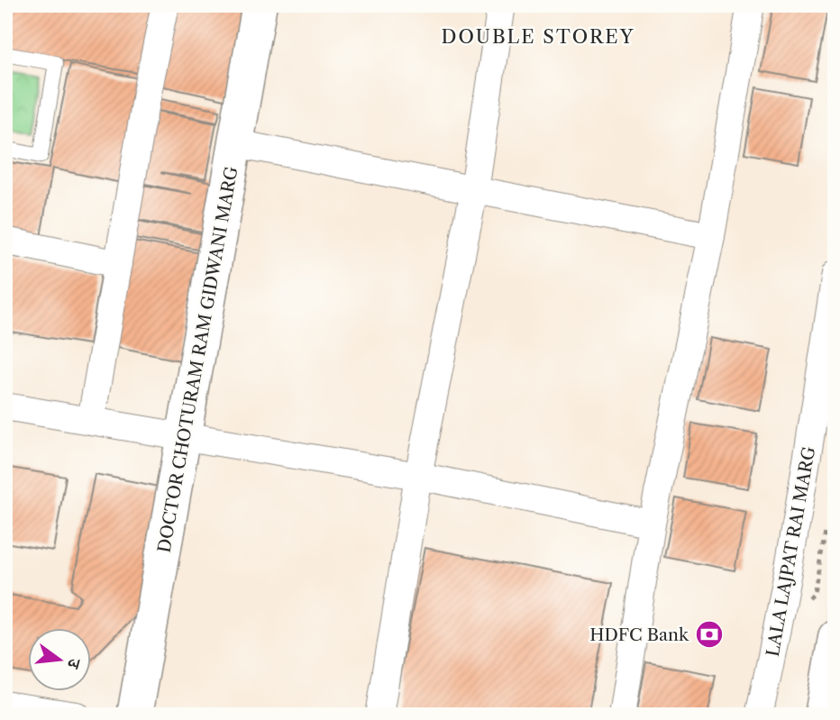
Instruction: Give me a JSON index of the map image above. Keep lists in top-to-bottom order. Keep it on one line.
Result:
{"streets":{"street":["DOCTOR CHOTURAM RAM GIDWANI MARG","LALA LAJPAT RAI MARG"]},"districts":["DOUBLE STOREY"],"places":{"bank":["HDFC Bank"]},"north":"right"}
